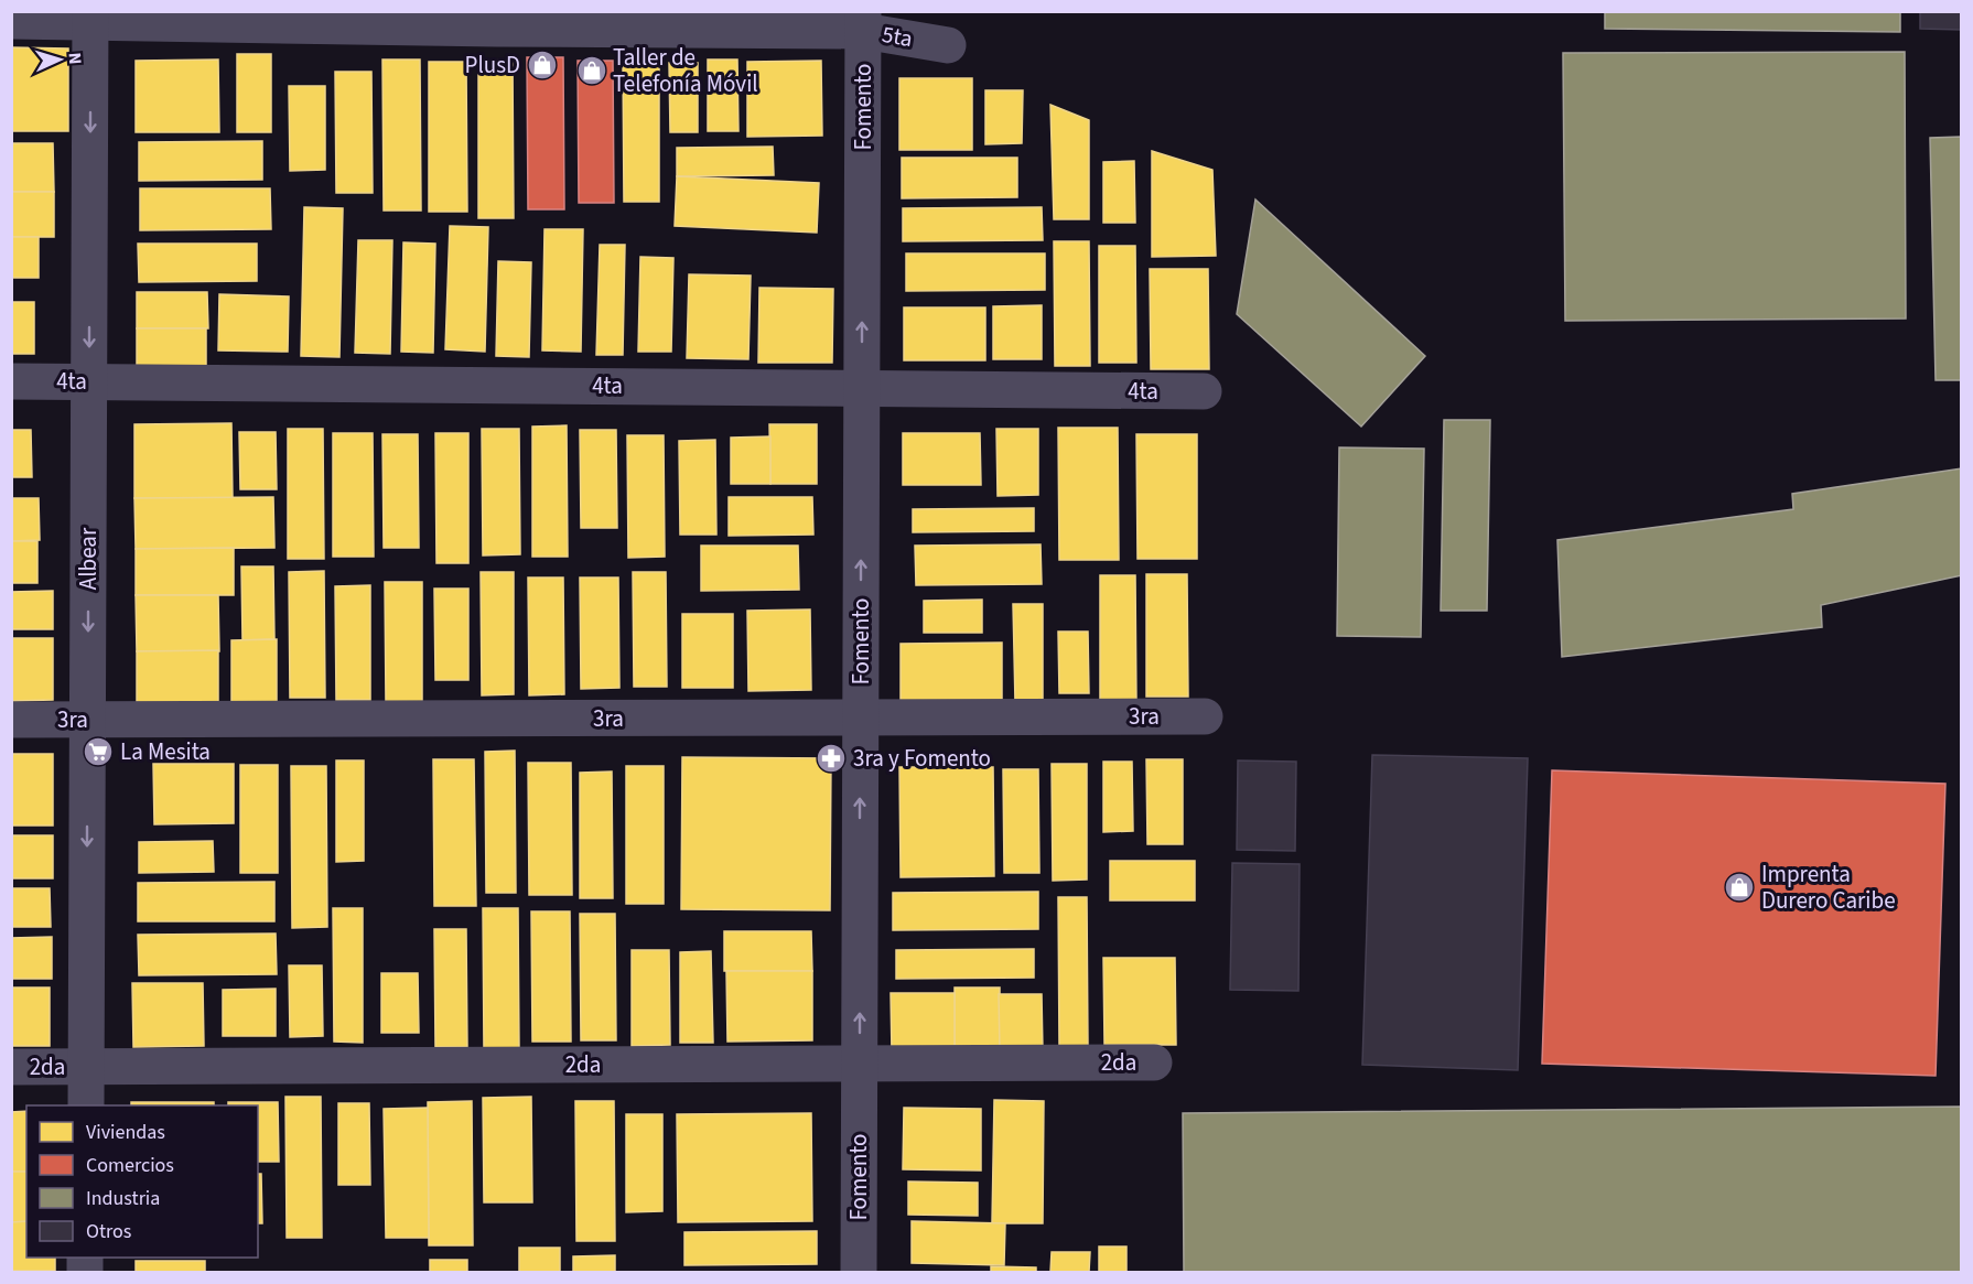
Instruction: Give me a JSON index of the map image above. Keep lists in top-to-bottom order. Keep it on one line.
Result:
{"streets":{"street":["5ta","Fomento","4ta","Albear","3ra","2da"]},"crossings":[["5ta","Fomento"],["5ta","Albear"],["Fomento","4ta"],["Fomento","3ra"],["Fomento","2da"],["4ta","Albear"],["Albear","3ra"],["Albear","2da"]],"one_way":["Fomento","Albear"],"places":{"shop":["PlusD","Taller de Telefonía Móvil","Imprenta Durero Caribe"],"supermarket":["La Mesita"],"pharmacy":["3ra y Fomento"]},"legend":["Viviendas","Comercios","Industria","Otros"],"north":"right"}
